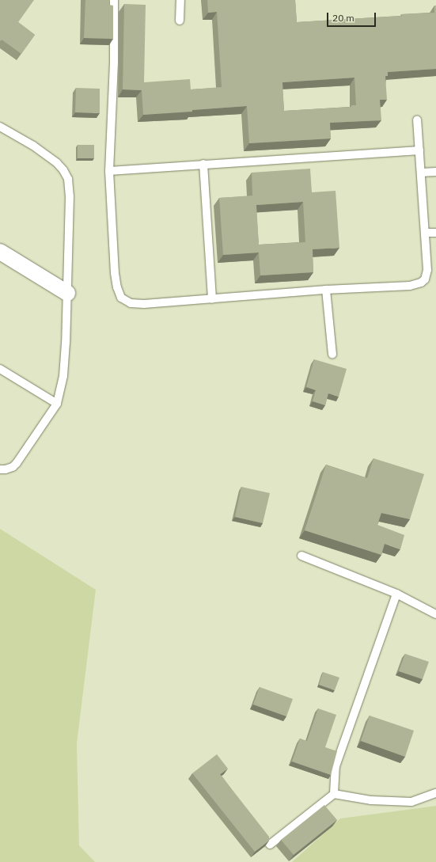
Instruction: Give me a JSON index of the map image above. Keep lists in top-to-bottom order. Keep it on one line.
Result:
{"scale_bar":"20 m"}
